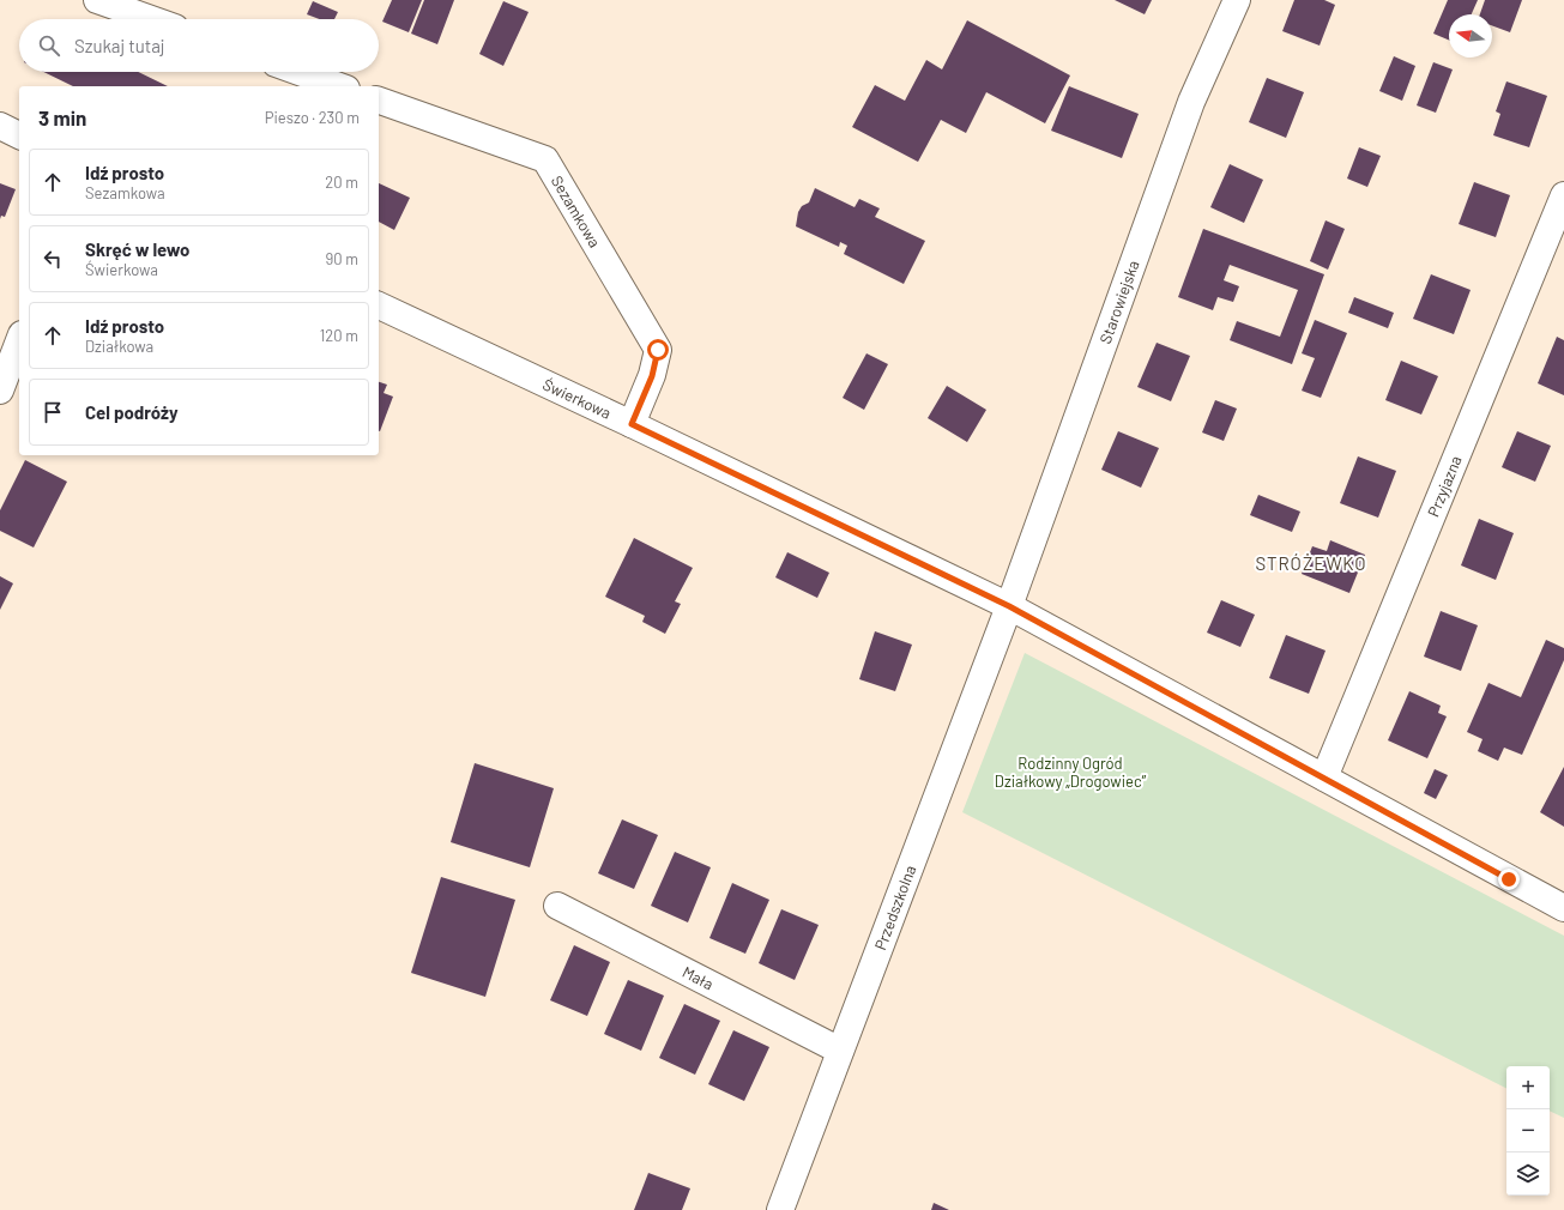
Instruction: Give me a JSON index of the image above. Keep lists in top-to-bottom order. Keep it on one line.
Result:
{"streets":{"street":["Sezamkowa","Starowiejska","Świerkowa","Przyjazna","Przedszkolna","Mała"]},"crossings":[["Sezamkowa","Świerkowa"],["Starowiejska","Świerkowa"],["Starowiejska","Przedszkolna"],["Świerkowa","Przyjazna"],["Świerkowa","Przedszkolna"],["Przedszkolna","Mała"]],"districts":["STRÓŻEWKO"],"parks":["Rodzinny Ogród Działkowy „Drogowiec”"],"north":"left","page":{"search":"Szukaj tutaj","heading":["3 min","Pieszo · 230 m"],"list":[["Idź prosto","Sezamkowa","20 m"],["Skręć w lewo","Świerkowa","90 m"],["Idź prosto","Działkowa","120 m"],"Cel podróży"],"map_buttons":["+","−"]}}
